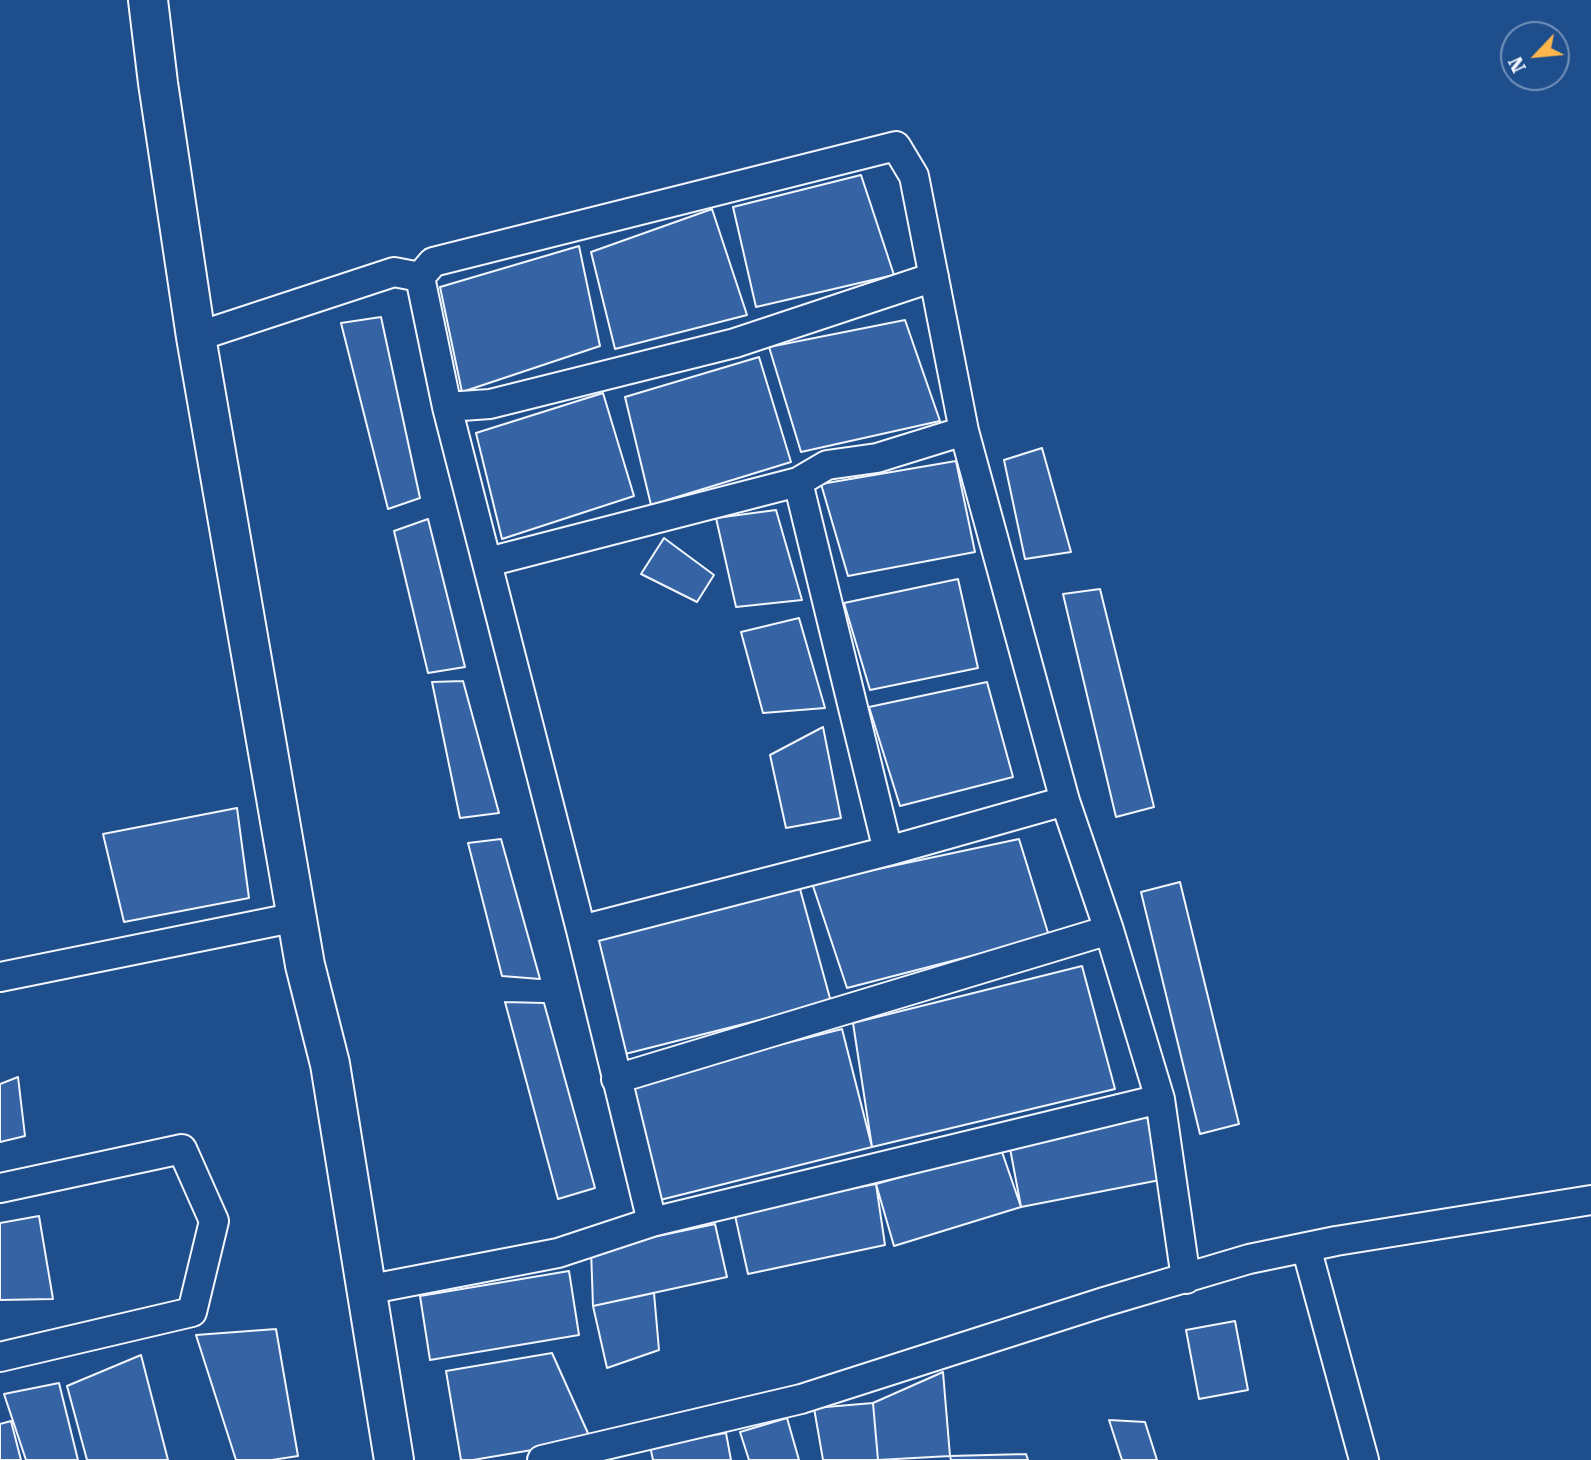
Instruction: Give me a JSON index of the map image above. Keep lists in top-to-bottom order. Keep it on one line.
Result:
{"north":"bottom left"}
